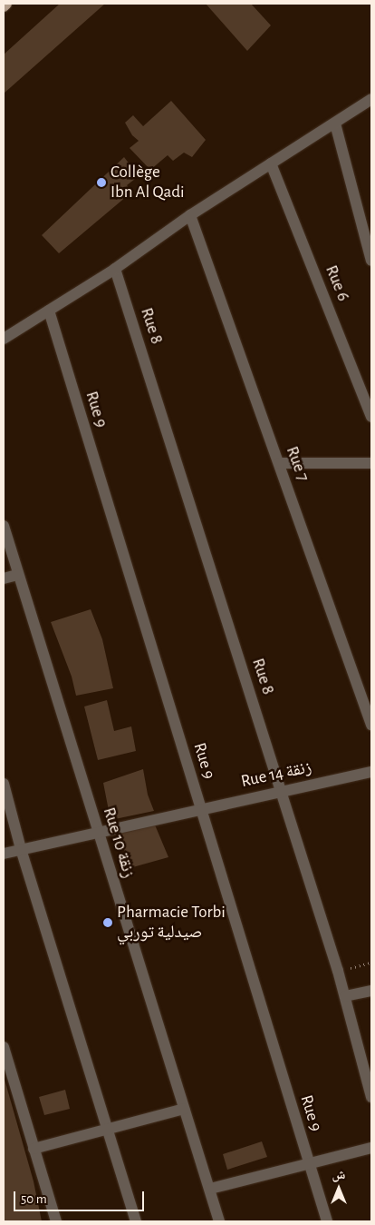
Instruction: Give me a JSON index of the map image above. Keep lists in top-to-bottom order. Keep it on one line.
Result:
{"streets":{"street":["Rue 6","Rue 8","Rue 9","Rue 7","Rue 14 زنقة","Rue 10 زنقة"]},"crossings":[["Rue 8","Rue 14 زنقة"],["Rue 9","Rue 14 زنقة"],["Rue 14 زنقة","Rue 10 زنقة"]],"places":["Collège Ibn Al Qadi","Pharmacie Torbi صيدلية توربي"],"scale_bar":"50 m","north":"top"}
